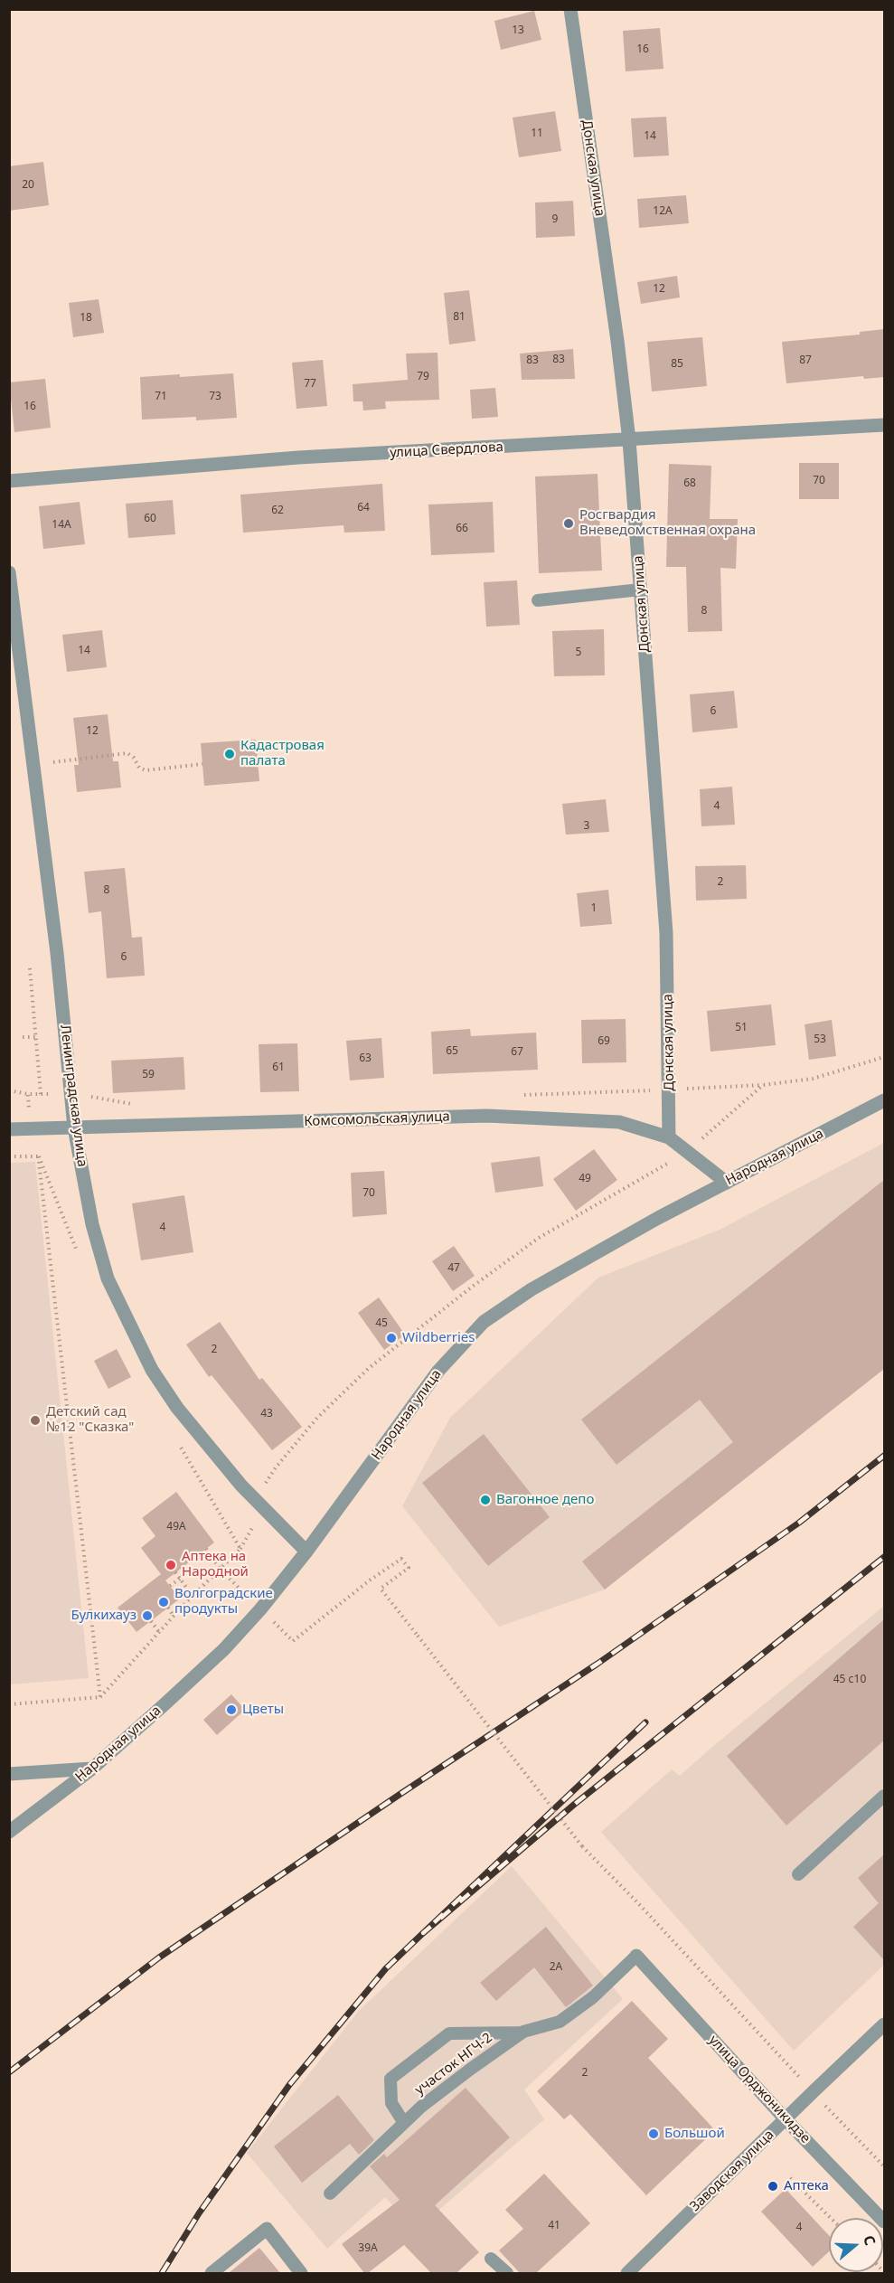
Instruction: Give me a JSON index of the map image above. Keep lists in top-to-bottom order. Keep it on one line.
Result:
{"streets":{"street":["Донская улица","улица Свердлова","Ленинградская улица","Комсомольская улица","Народная улица","улица Орджоникидзе","Заводская улица"],"lane":["участок НГЧ-2"]},"crossings":[["Донская улица","улица Свердлова"],["Донская улица","Комсомольская улица"],["Ленинградская улица","Комсомольская улица"],["Ленинградская улица","Народная улица"],["Комсомольская улица","Народная улица"],["участок НГЧ-2","улица Орджоникидзе"],["улица Орджоникидзе","Заводская улица"]],"places":["Росгвардия Вневедомственная охрана","Кадастровая палата","Wildberries","Детский сад №12 \"Сказка\"","Вагонное депо","Аптека на Народной","Волгоградские продукты","Булкихауз","Цветы","Большой","Аптека"],"house_numbers":["13","16","11","14","20","12А","9","12","81","18","83","83","87","85","79","77","71","73","16","70","68","64","62","60","14А","66","8","14","5","6","12","4","3","2","8","1","6","51","53","69","65","67","63","61","59","49","70","4","47","45","2","43","49А","45 с10","2А","2","41","4","39А"],"north":"right"}
